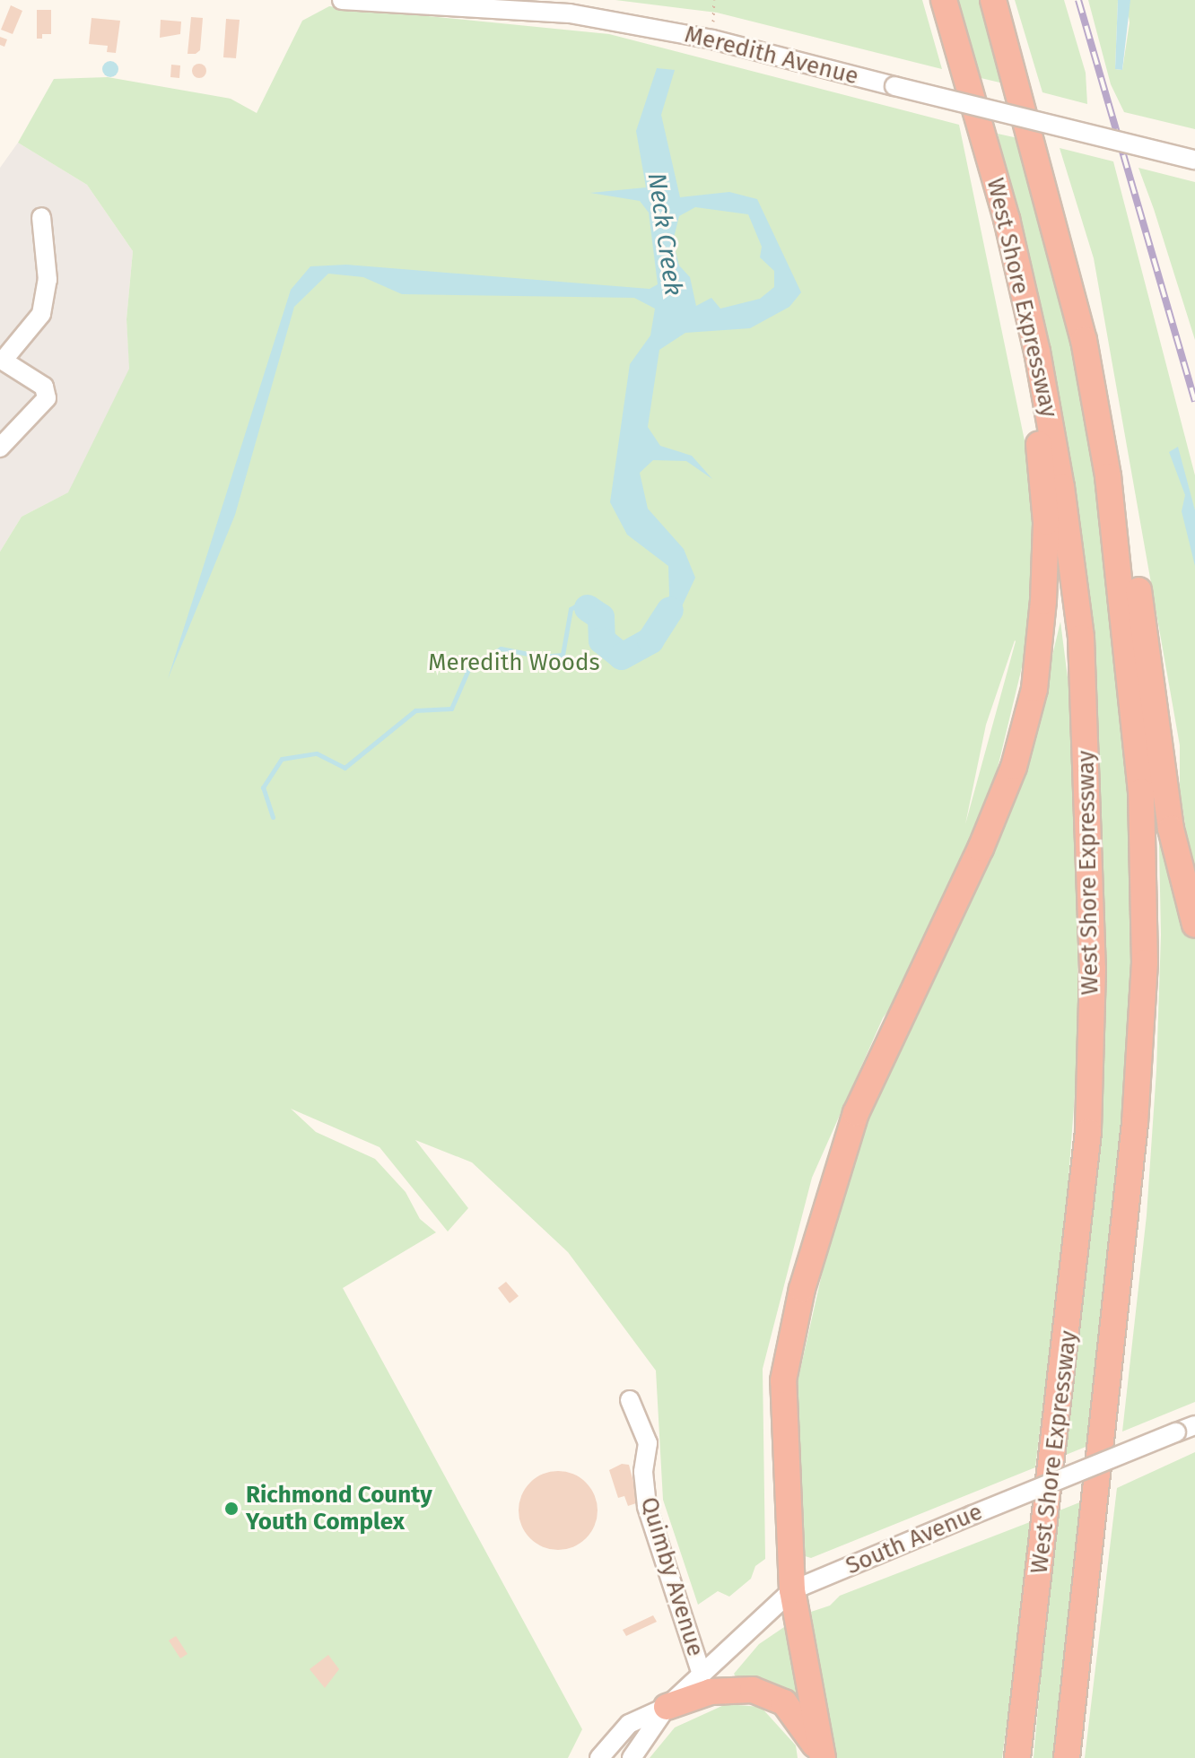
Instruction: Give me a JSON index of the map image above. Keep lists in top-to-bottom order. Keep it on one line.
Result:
{"streets":{"highway":["West Shore Expressway"],"street":["Meredith Avenue","South Avenue","Quimby Avenue"]},"crossings":[["South Avenue","Quimby Avenue"]],"water":["Neck Creek"],"parks":["Meredith Woods"],"places":["Richmond County Youth Complex"]}
